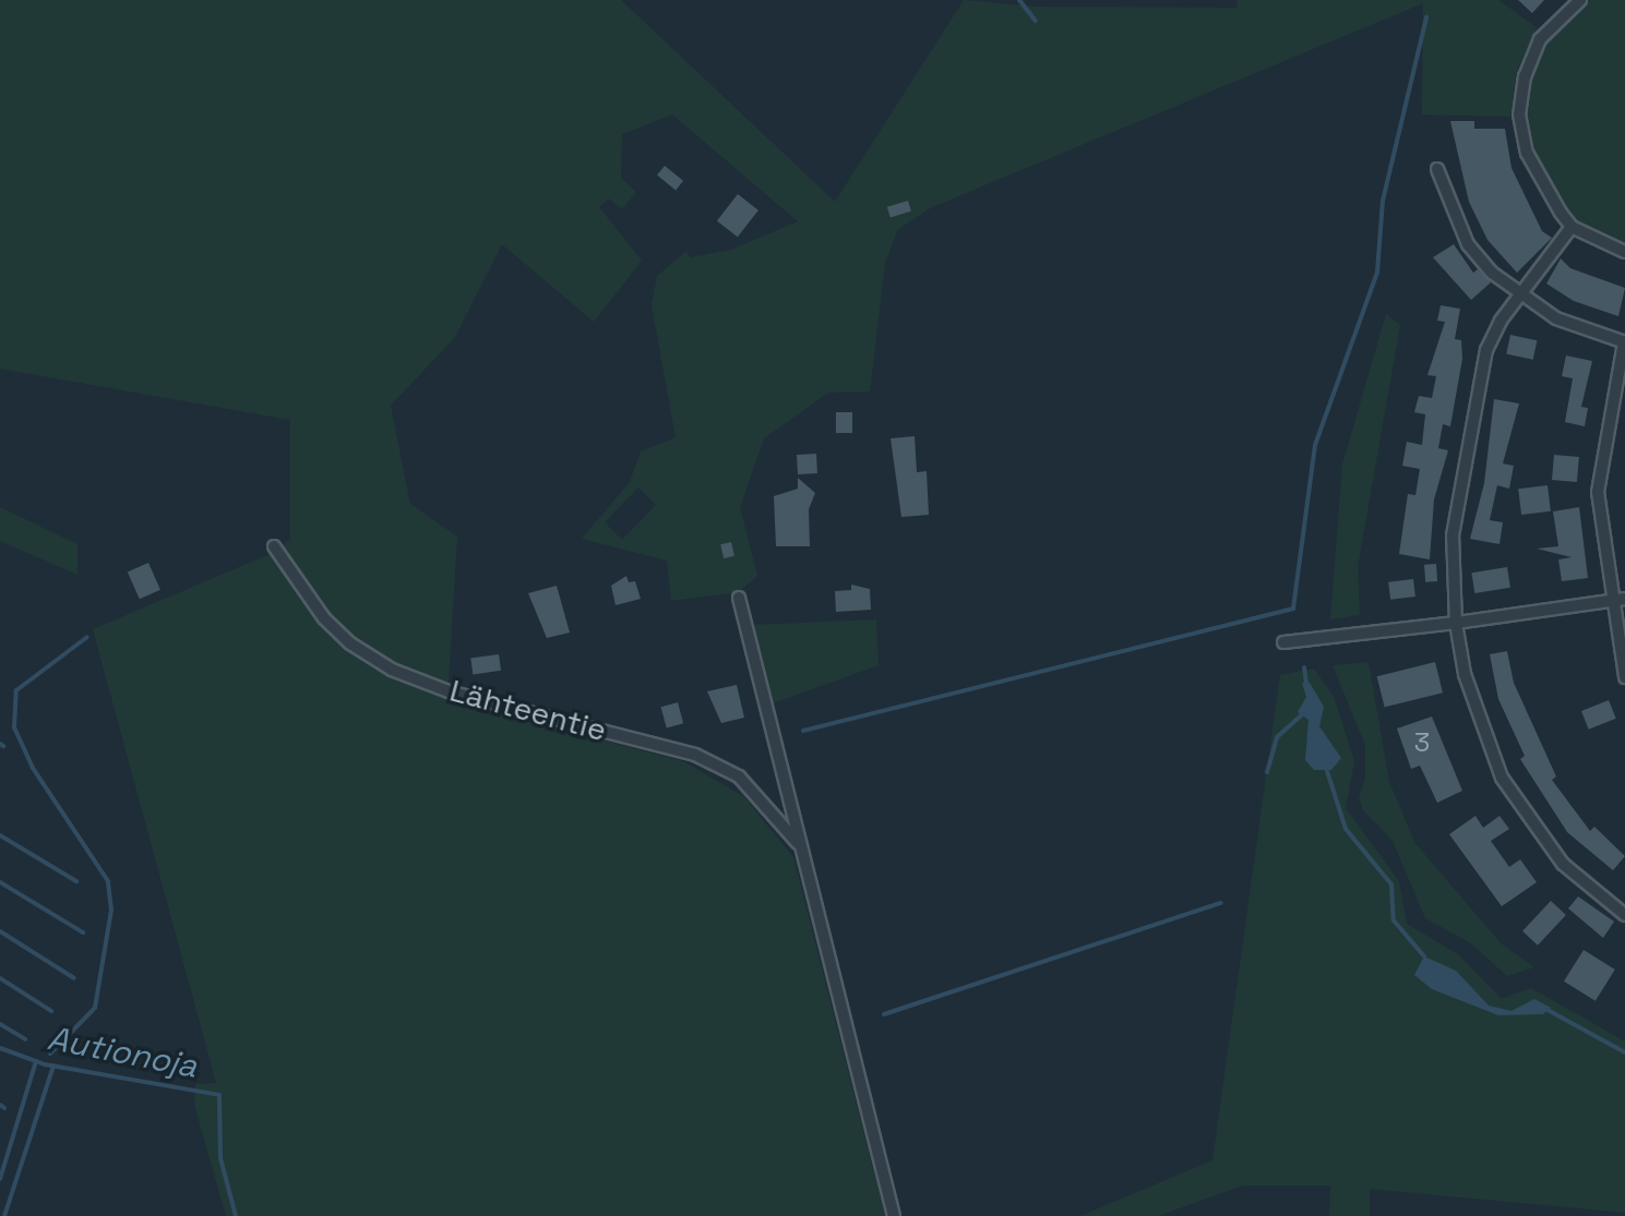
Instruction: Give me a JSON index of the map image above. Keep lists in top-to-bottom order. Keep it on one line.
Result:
{"streets":{"street":["Lähteentie"]},"water":["Autionoja"],"house_numbers":["3"]}
